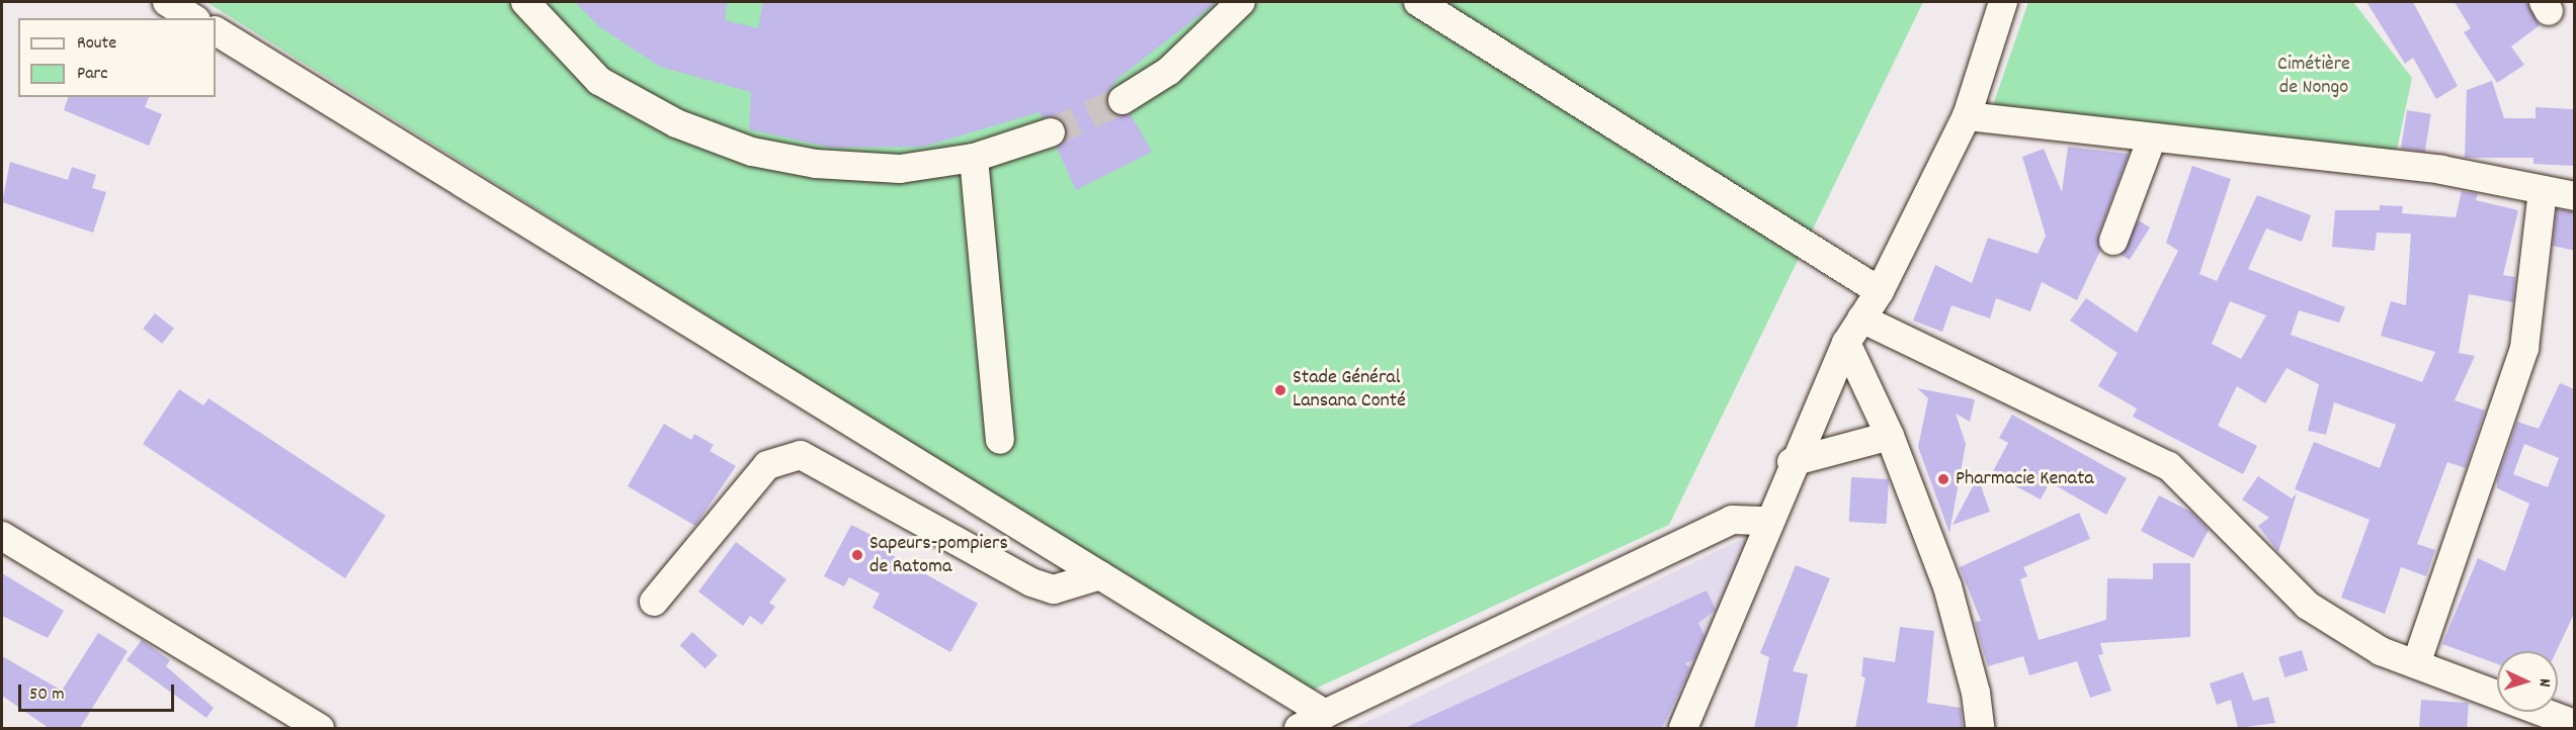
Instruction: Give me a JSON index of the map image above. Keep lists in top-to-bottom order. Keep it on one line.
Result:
{"parks":["Cimétière de Nongo"],"places":["Stade Général Lansana Conté","Pharmacie Kenata","Sapeurs-pompiers de Ratoma"],"legend":["Route","Parc"],"scale_bar":"50 m","north":"right"}
